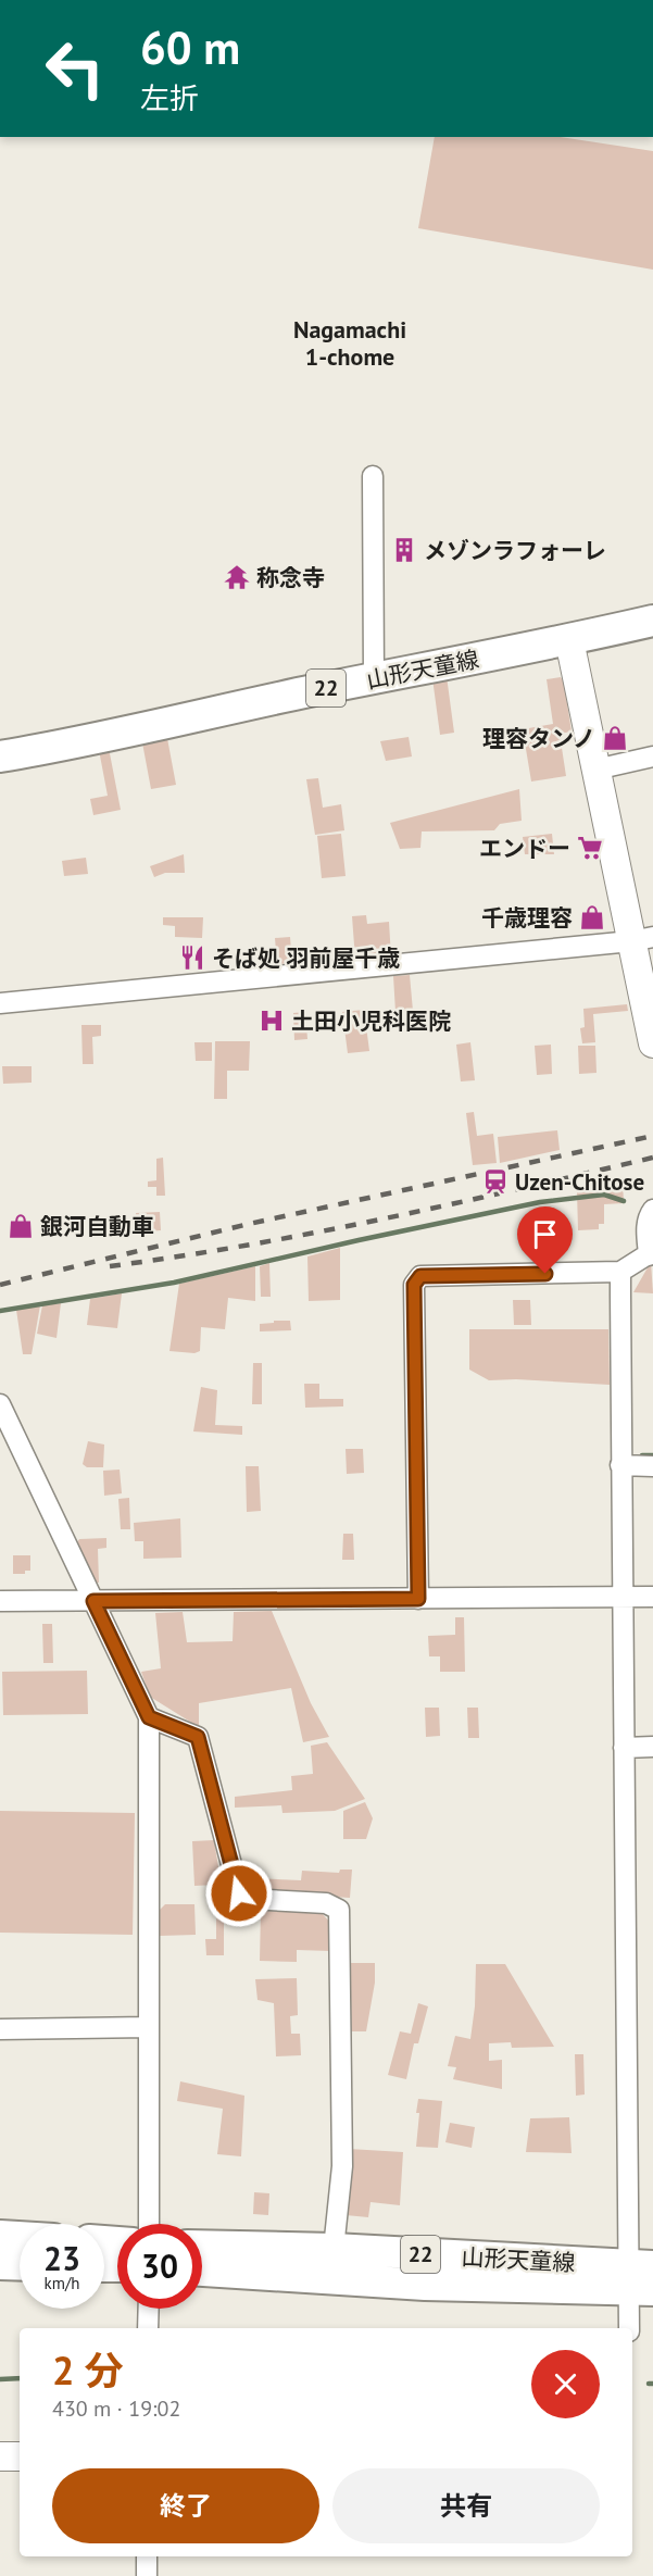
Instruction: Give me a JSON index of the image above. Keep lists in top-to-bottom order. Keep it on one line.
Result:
{"streets":{"main road":["山形天童線","22"]},"crossings":[["山形天童線","22"]],"districts":["Nagamachi 1-chome"],"places":{"building":["メゾンラフォーレ"],"temple":["称念寺"],"shop":["理容タンノ","千歳理容","銀河自動車"],"supermarket":["エンドー"],"restaurant":["そば処 羽前屋千歳"],"hospital":["土田小児科医院"],"station":["Uzen-Chitose"]},"page":{"turn":["60 m","左折"],"speed":"23 km/h","limit":"30","heading":["2 分","430 m · 19:02"],"buttons":["終了","共有"]}}
